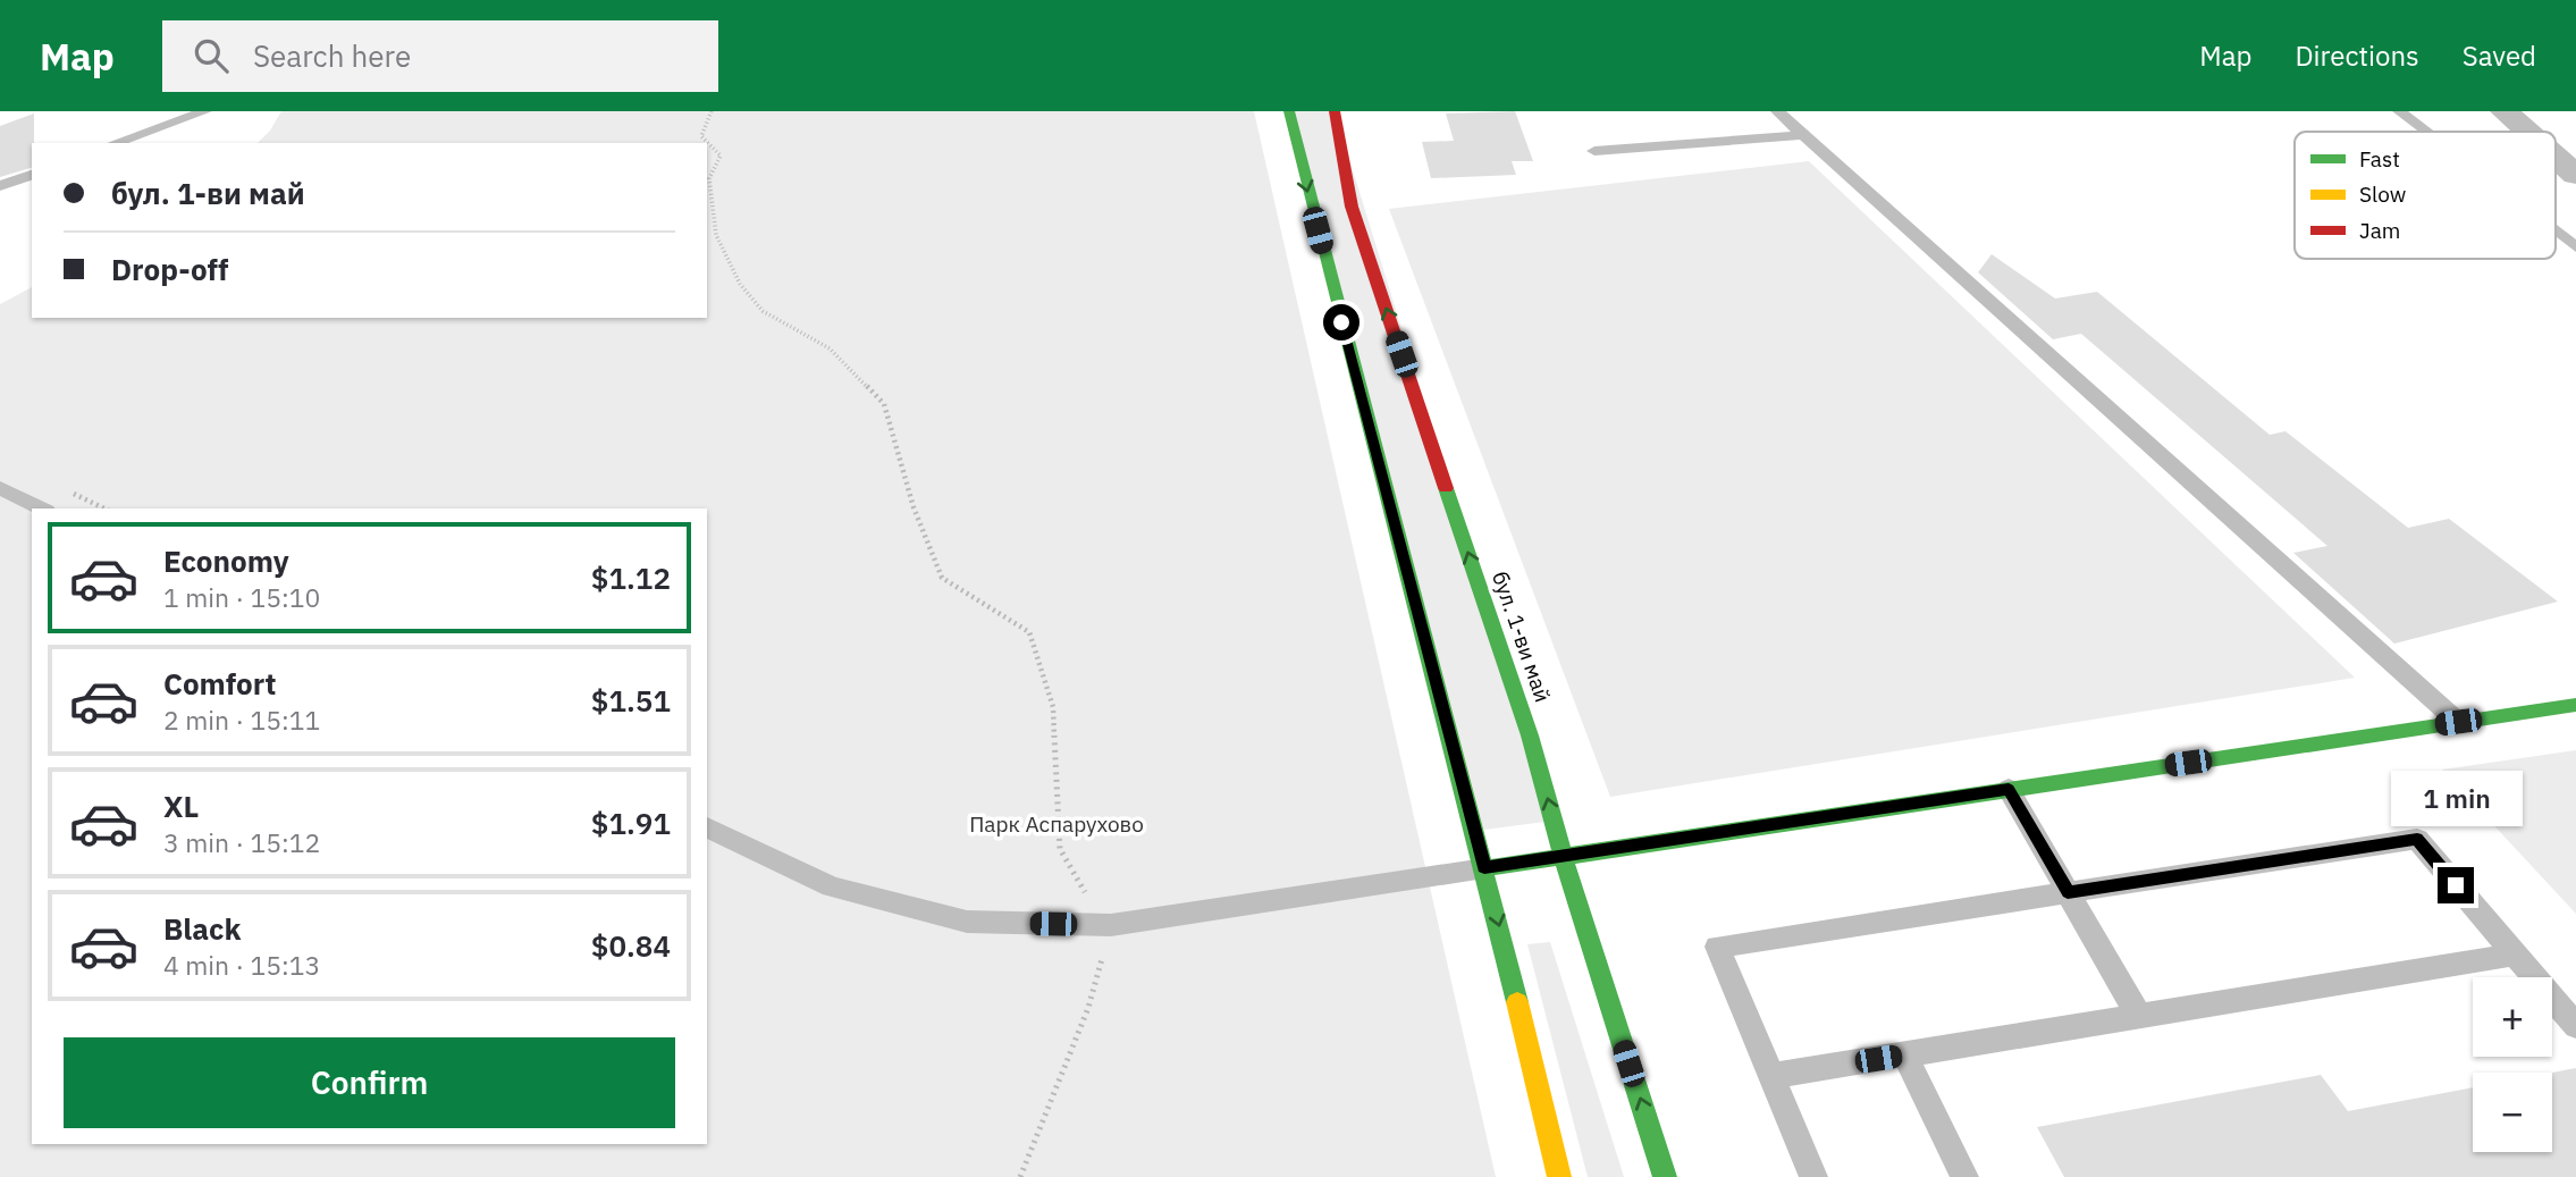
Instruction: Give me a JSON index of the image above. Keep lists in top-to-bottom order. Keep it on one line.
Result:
{"streets":{"main road":["бул. 1-ви май"]},"parks":["Парк Аспарухово"],"legend":["Fast","Slow","Jam"],"page":{"header":"Map","search":"Search here","nav":["Map","Directions","Saved"],"banner":["бул. 1-ви май","Drop-off"],"list":[{"name":"Economy","note":"1 min · 15:10","value":"$1.12"},{"name":"Comfort","note":"2 min · 15:11","value":"$1.51"},{"name":"XL","note":"3 min · 15:12","value":"$1.91"},{"name":"Black","note":"4 min · 15:13","value":"$0.84"}],"bubble":"1 min","map_buttons":["+","−"],"buttons":"Confirm"}}
